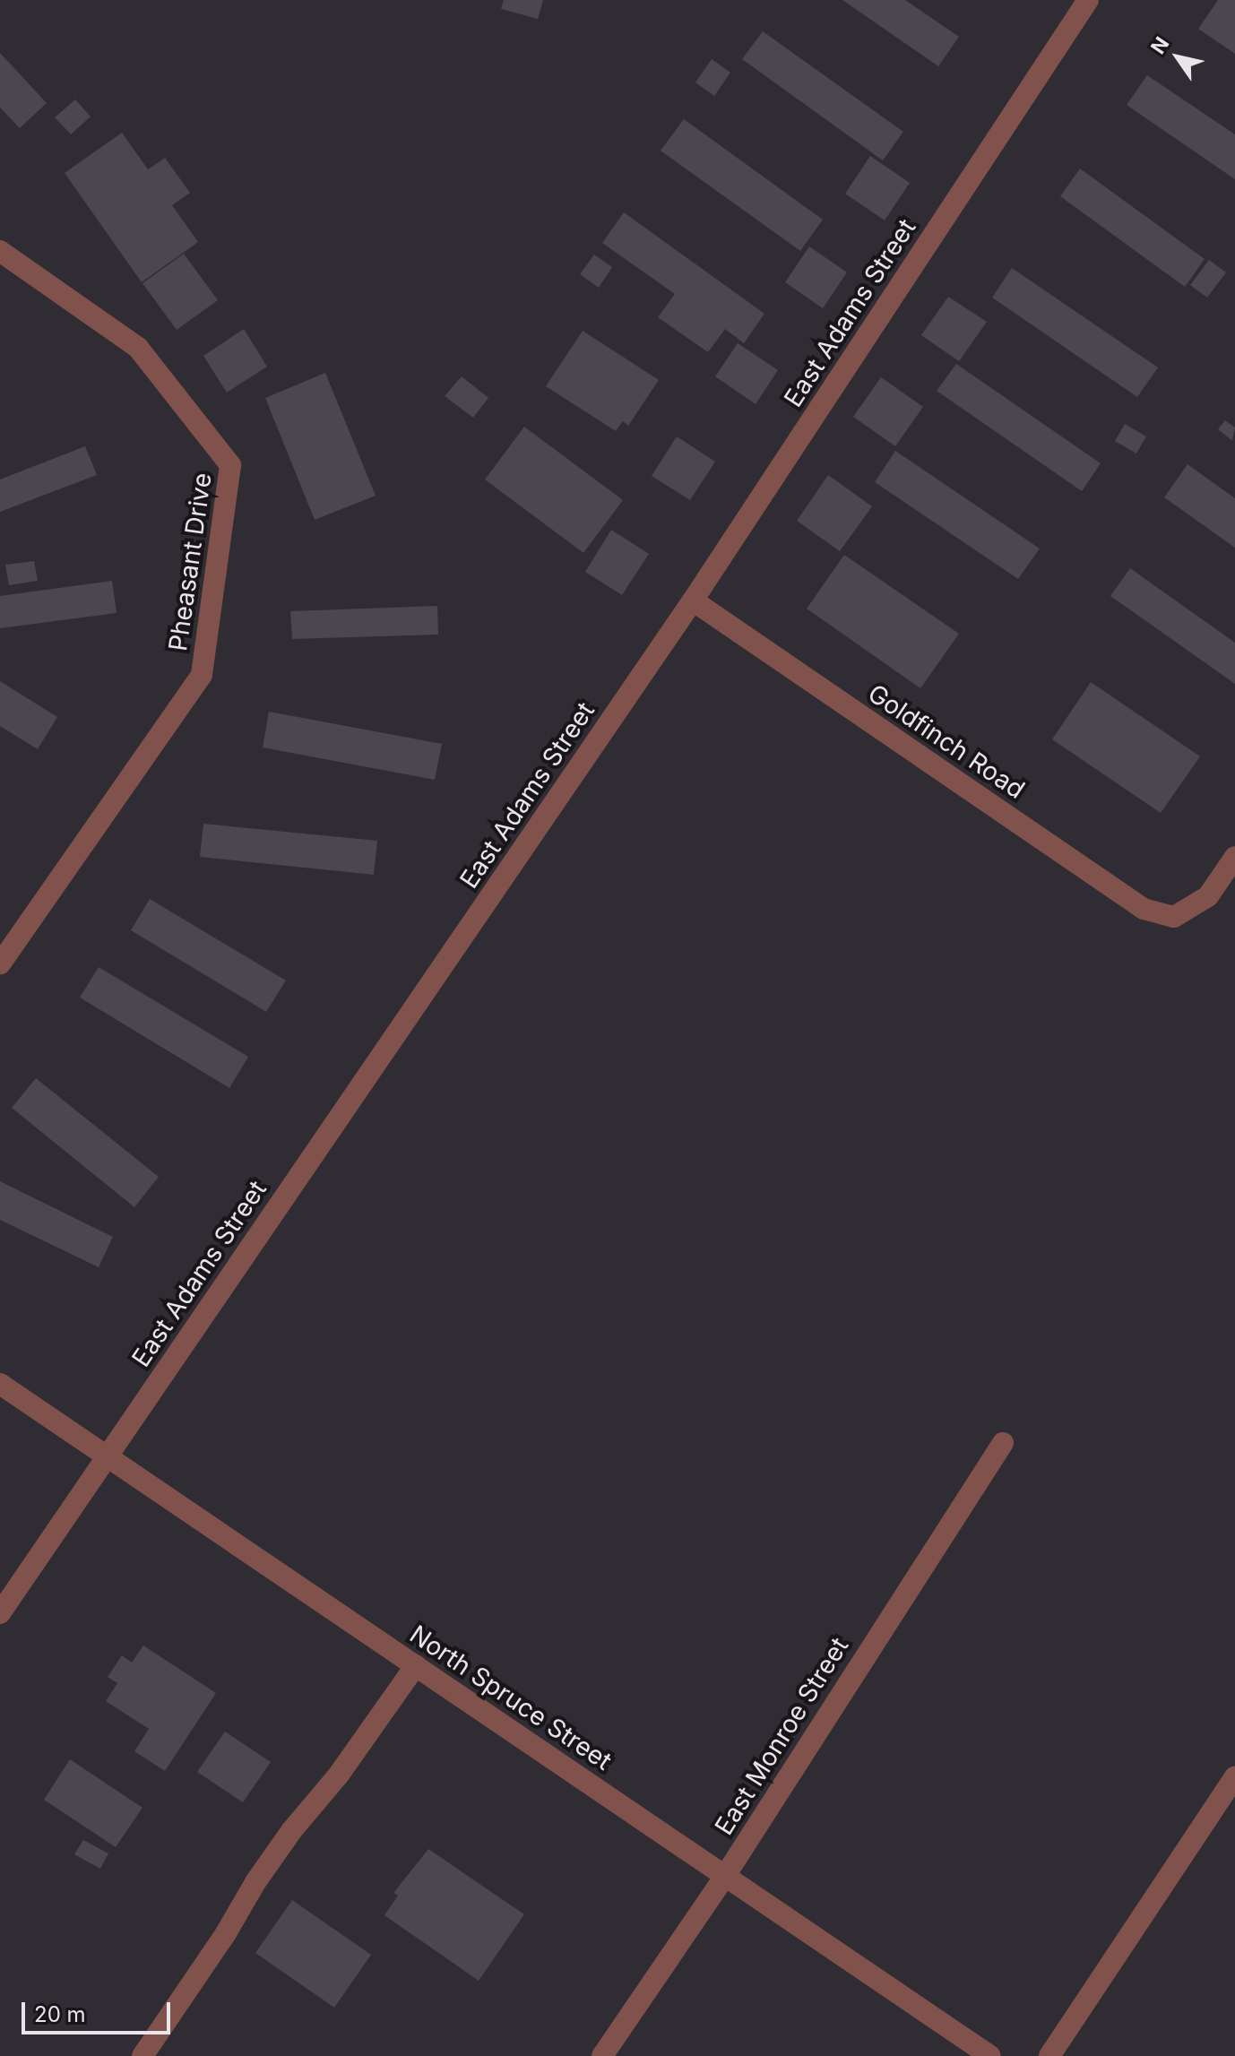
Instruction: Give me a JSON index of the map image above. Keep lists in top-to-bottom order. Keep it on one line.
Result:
{"streets":{"street":["East Adams Street","Pheasant Drive","Goldfinch Road","North Spruce Street","East Monroe Street"]},"crossings":[["East Adams Street","Goldfinch Road"],["East Adams Street","North Spruce Street"],["North Spruce Street","East Monroe Street"]],"scale_bar":"20 m","north":"top left"}
